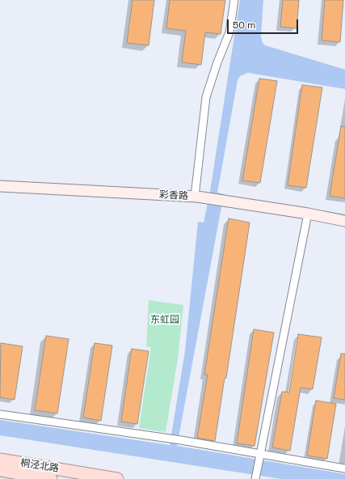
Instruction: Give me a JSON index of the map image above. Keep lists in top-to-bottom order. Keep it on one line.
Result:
{"streets":{"main road":["桐泾北路"],"street":["彩香路"]},"parks":["东虹园"],"scale_bar":"50 m"}
